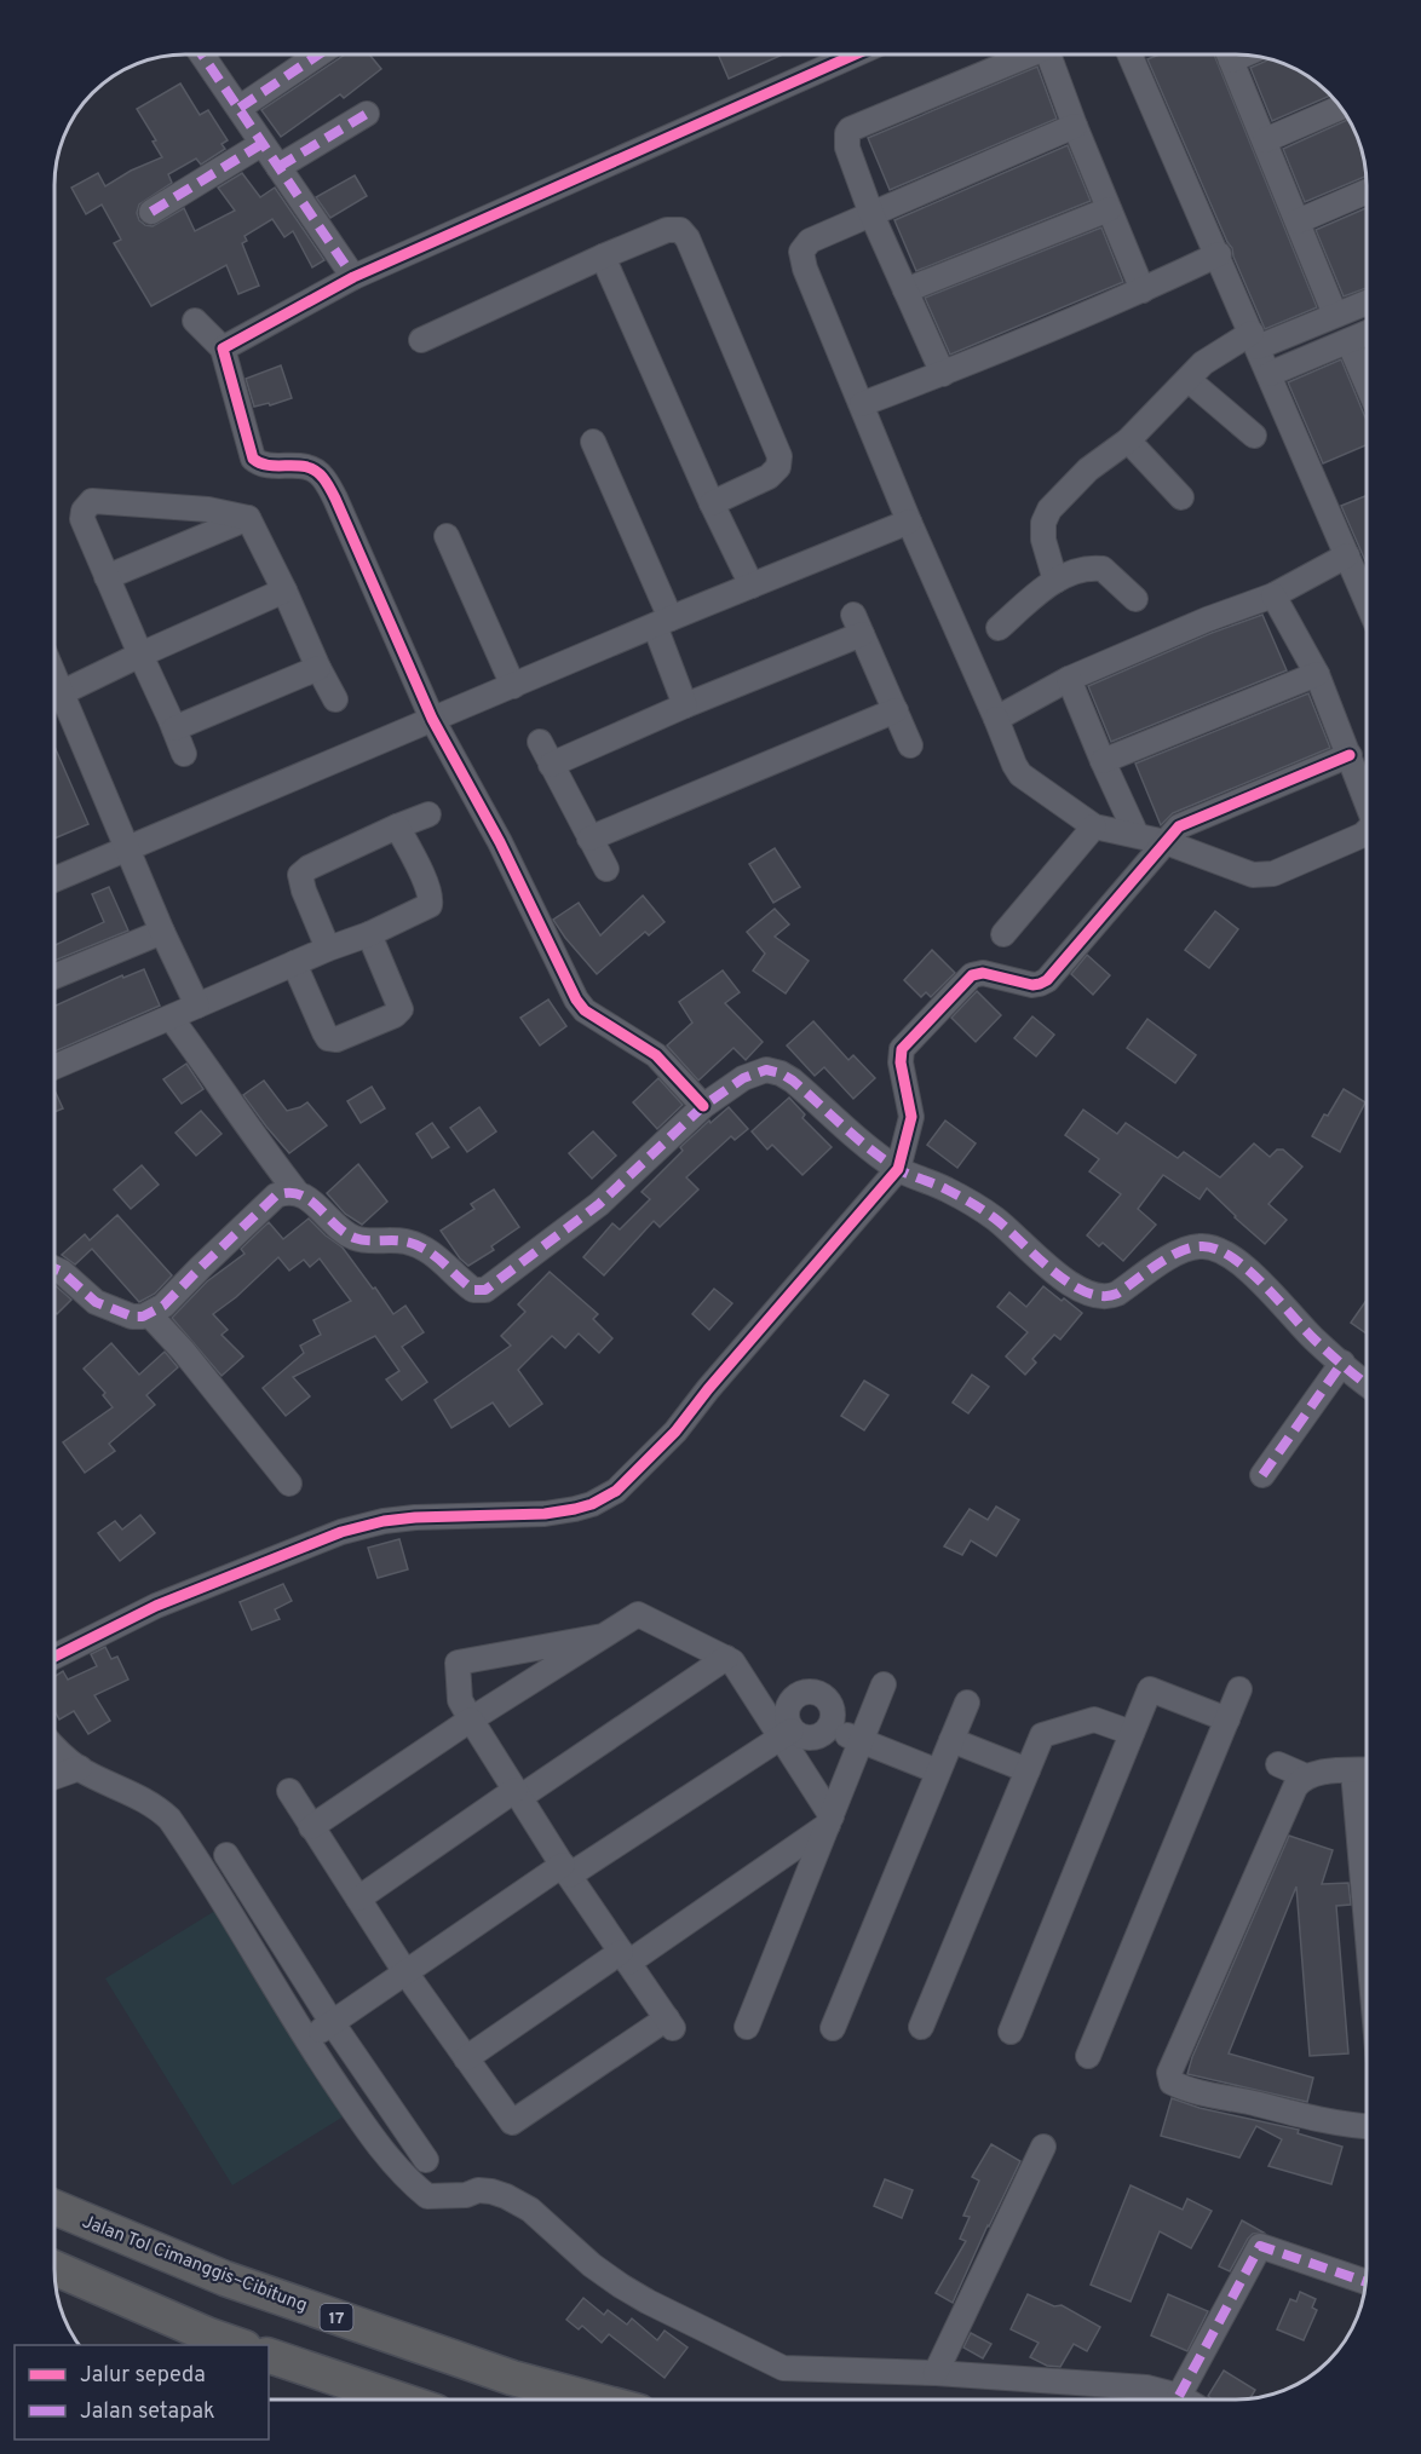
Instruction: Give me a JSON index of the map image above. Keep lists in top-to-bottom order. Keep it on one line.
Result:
{"streets":{"highway":["Jalan Tol Cimanggis–Cibitung","17"]},"legend":["Jalur sepeda","Jalan setapak"]}
